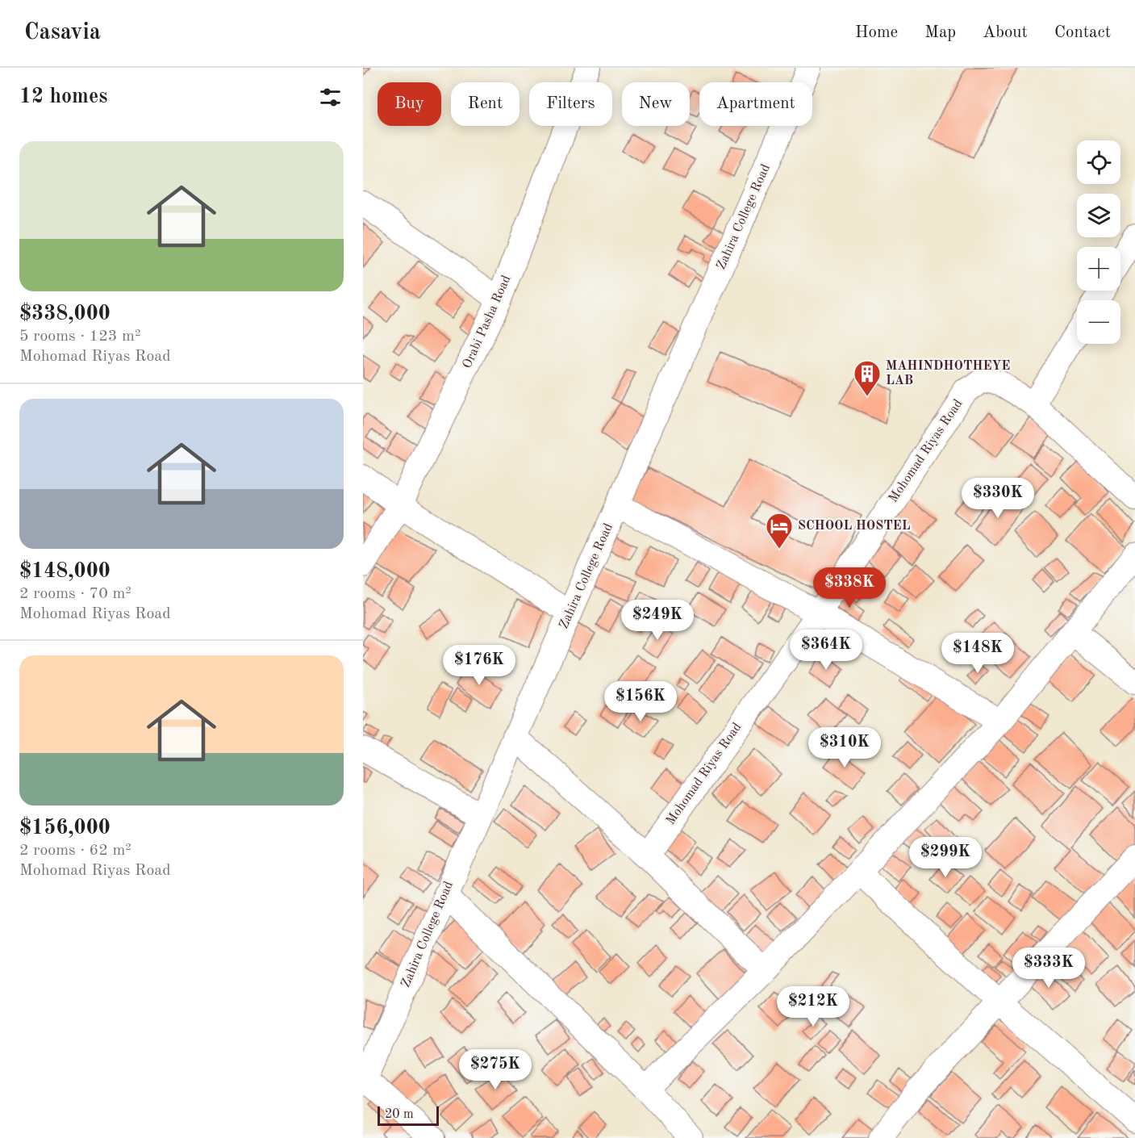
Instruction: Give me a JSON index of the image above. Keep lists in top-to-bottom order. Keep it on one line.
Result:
{"streets":{"street":["Zahira College Road","Orabi Pasha Road","Mohomad Riyas Road"]},"places":{"building":["MAHINDHOTHEYE LAB"],"hotel":["SCHOOL HOSTEL"]},"scale_bar":"20 m","page":{"header":"Casavia","nav":["Home","Map","About","Contact"],"heading":"12 homes","chip":["Buy","Rent","Filters","New","Apartment"],"list":[{"name":"$338,000","note":"5 rooms · 123 m² · Mohomad Riyas Road"},{"name":"$148,000","note":"2 rooms · 70 m² · Mohomad Riyas Road"},{"name":"$156,000","note":"2 rooms · 62 m² · Mohomad Riyas Road"}],"map_buttons":["+","−"],"price":["$330K","$338K","$249K","$364K","$148K","$176K","$156K","$310K","$299K","$333K","$212K","$275K"],"scale":"20 m"}}
